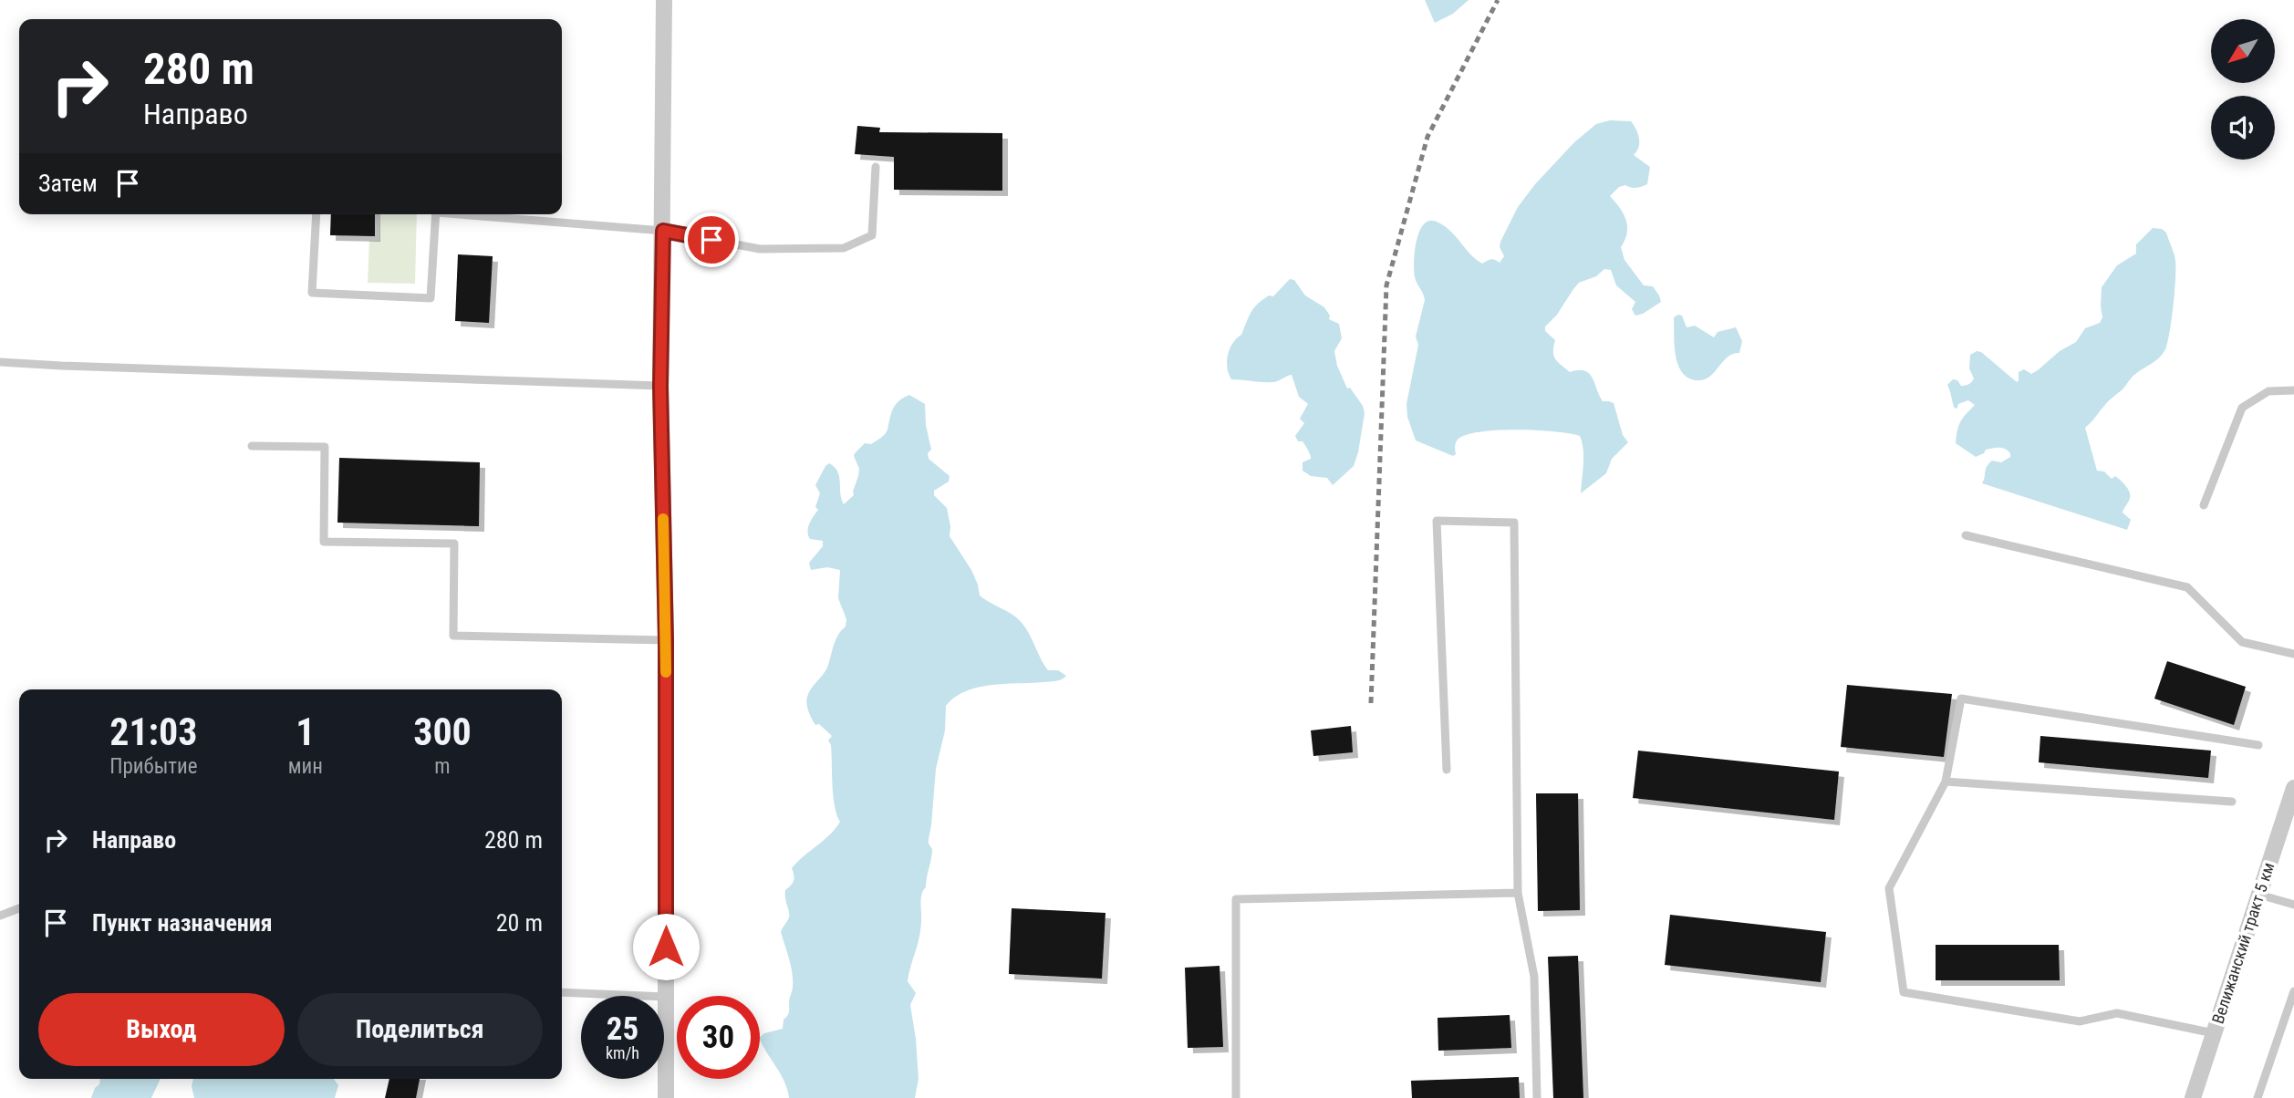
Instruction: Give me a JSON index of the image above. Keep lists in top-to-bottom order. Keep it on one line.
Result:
{"streets":{"street":["Велижанский тракт 5 км"]},"north":"bottom left","page":{"turn":["280 m","Направо"],"then":"Затем","eta":["21:03","Прибытие","1","мин","300","m"],"list":[{"name":"Направо","value":"280 m"},{"name":"Пункт назначения","value":"20 m"}],"buttons":["Выход","Поделиться"],"speed":"25 km/h","limit":"30"}}
